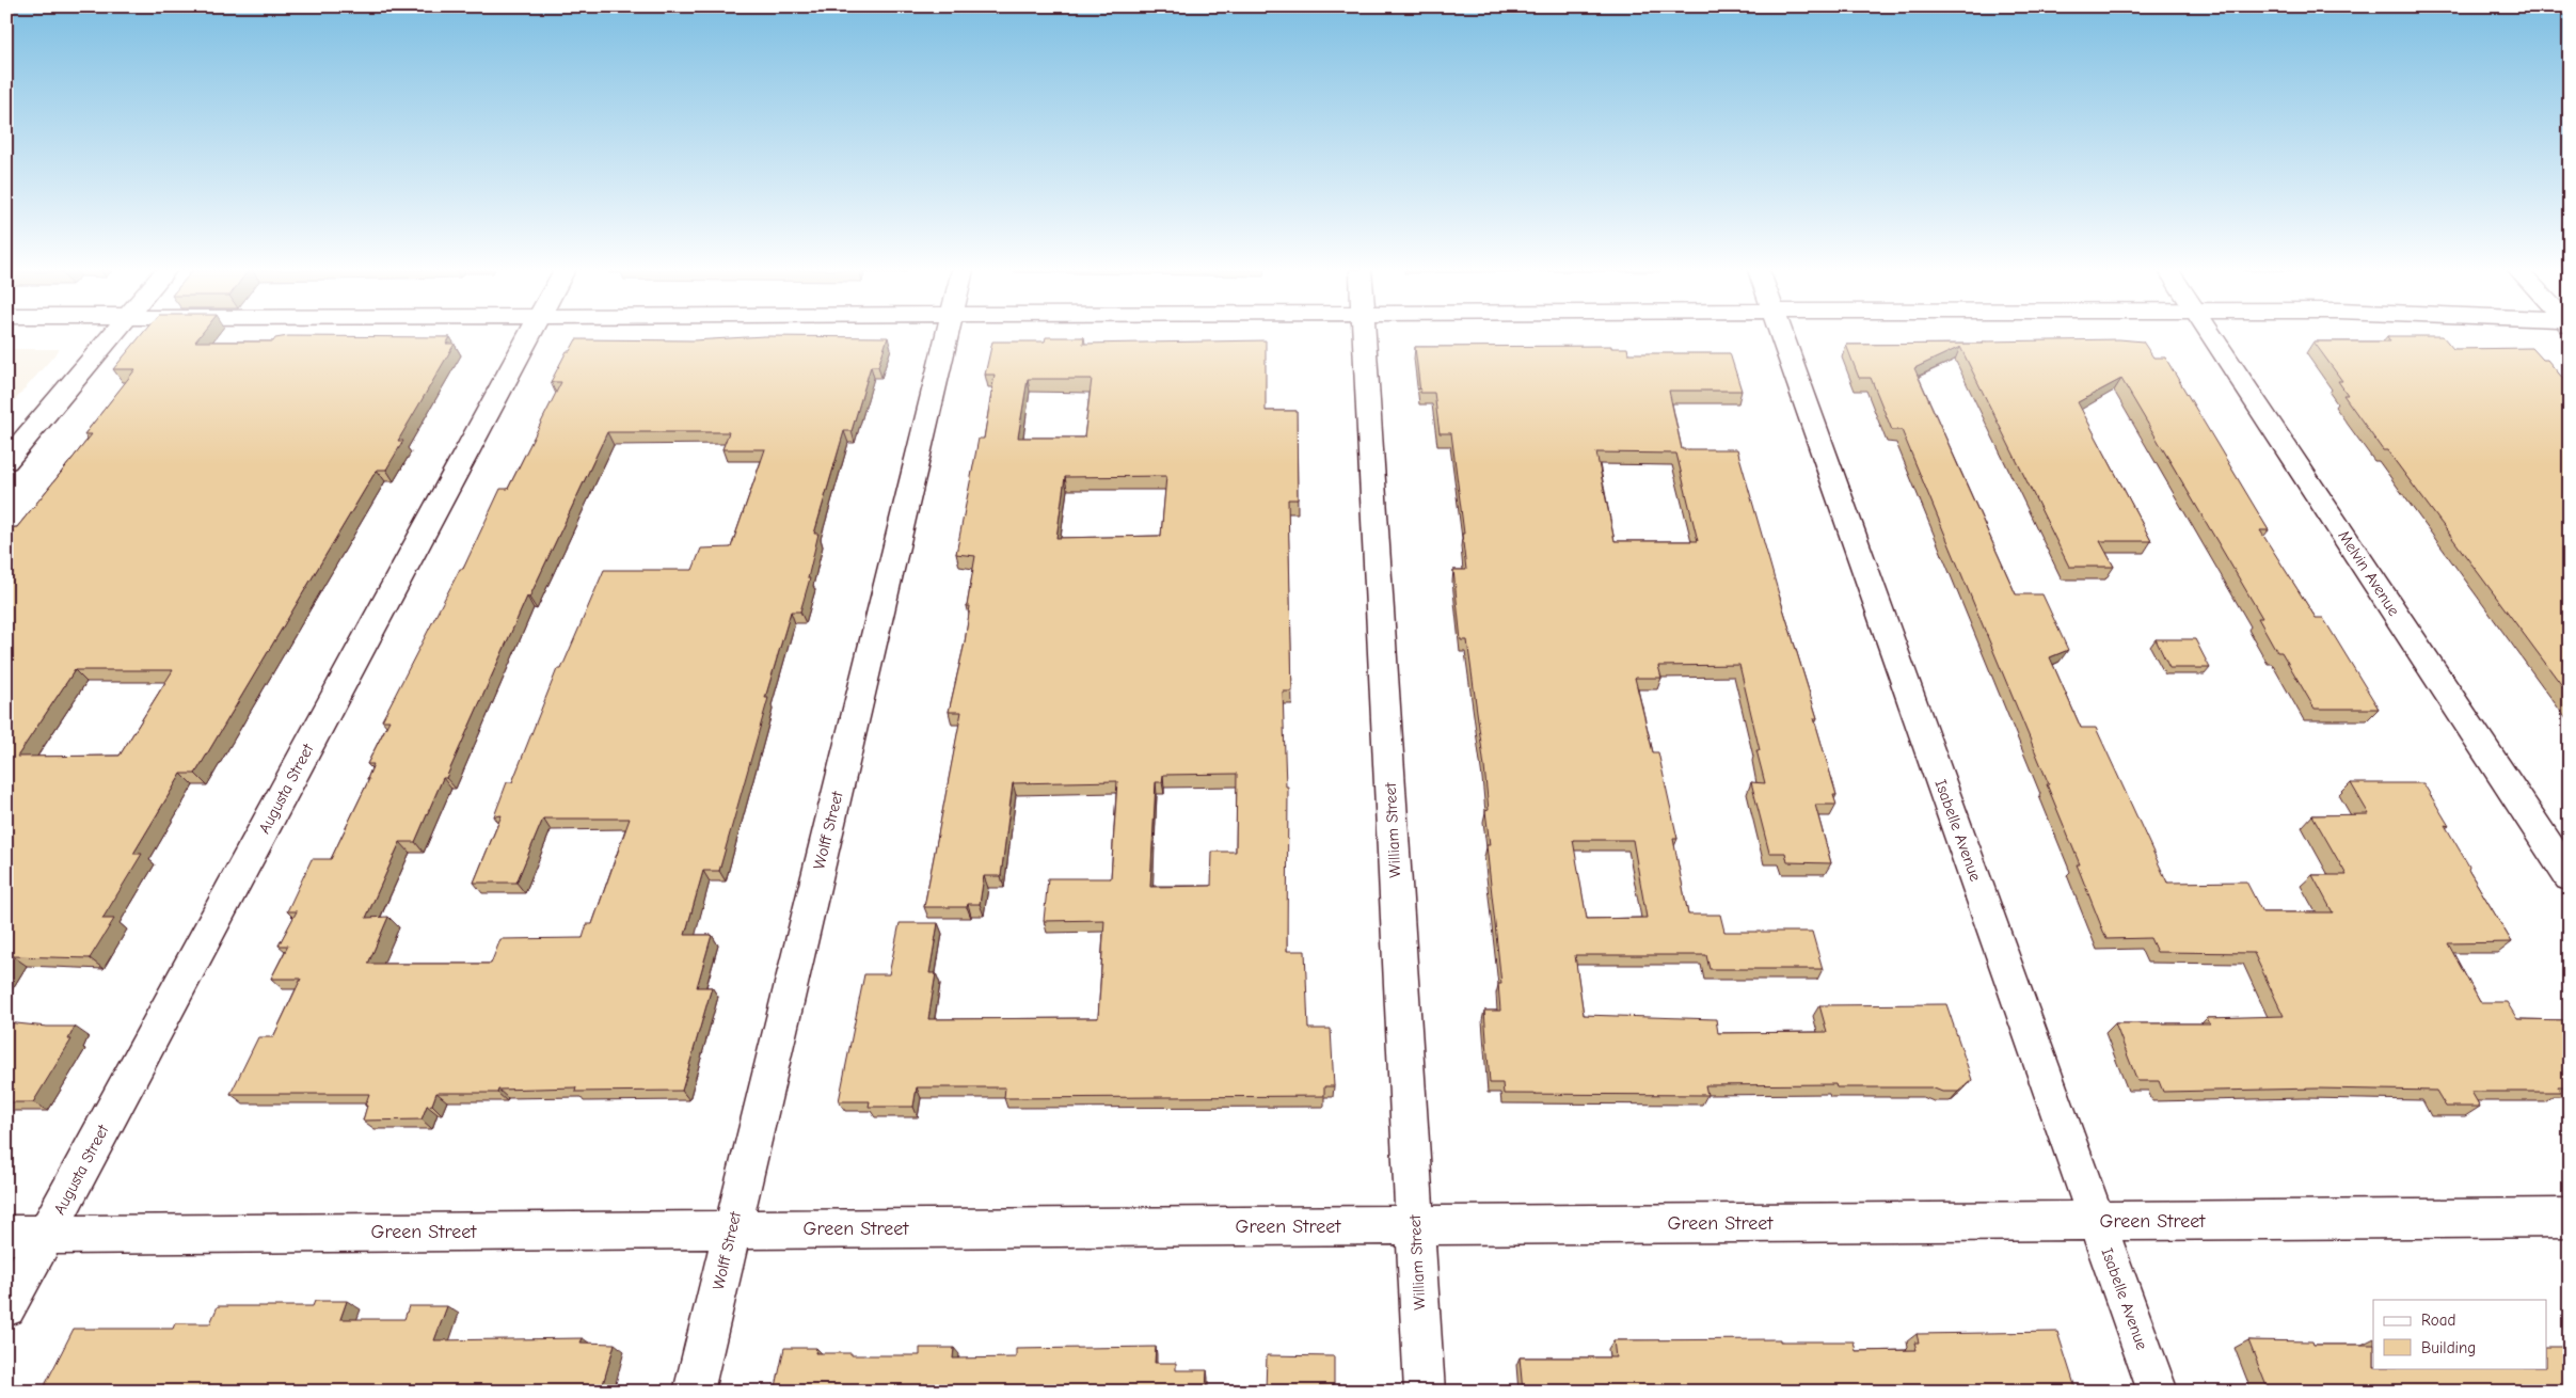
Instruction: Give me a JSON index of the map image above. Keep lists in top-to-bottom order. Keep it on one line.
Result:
{"streets":{"street":["Melvin Avenue","Augusta Street","Wolff Street","William Street","Isabelle Avenue","Green Street"]},"crossings":[["Augusta Street","Green Street"],["Wolff Street","Green Street"],["William Street","Green Street"],["Isabelle Avenue","Green Street"]],"legend":["Road","Building"]}
